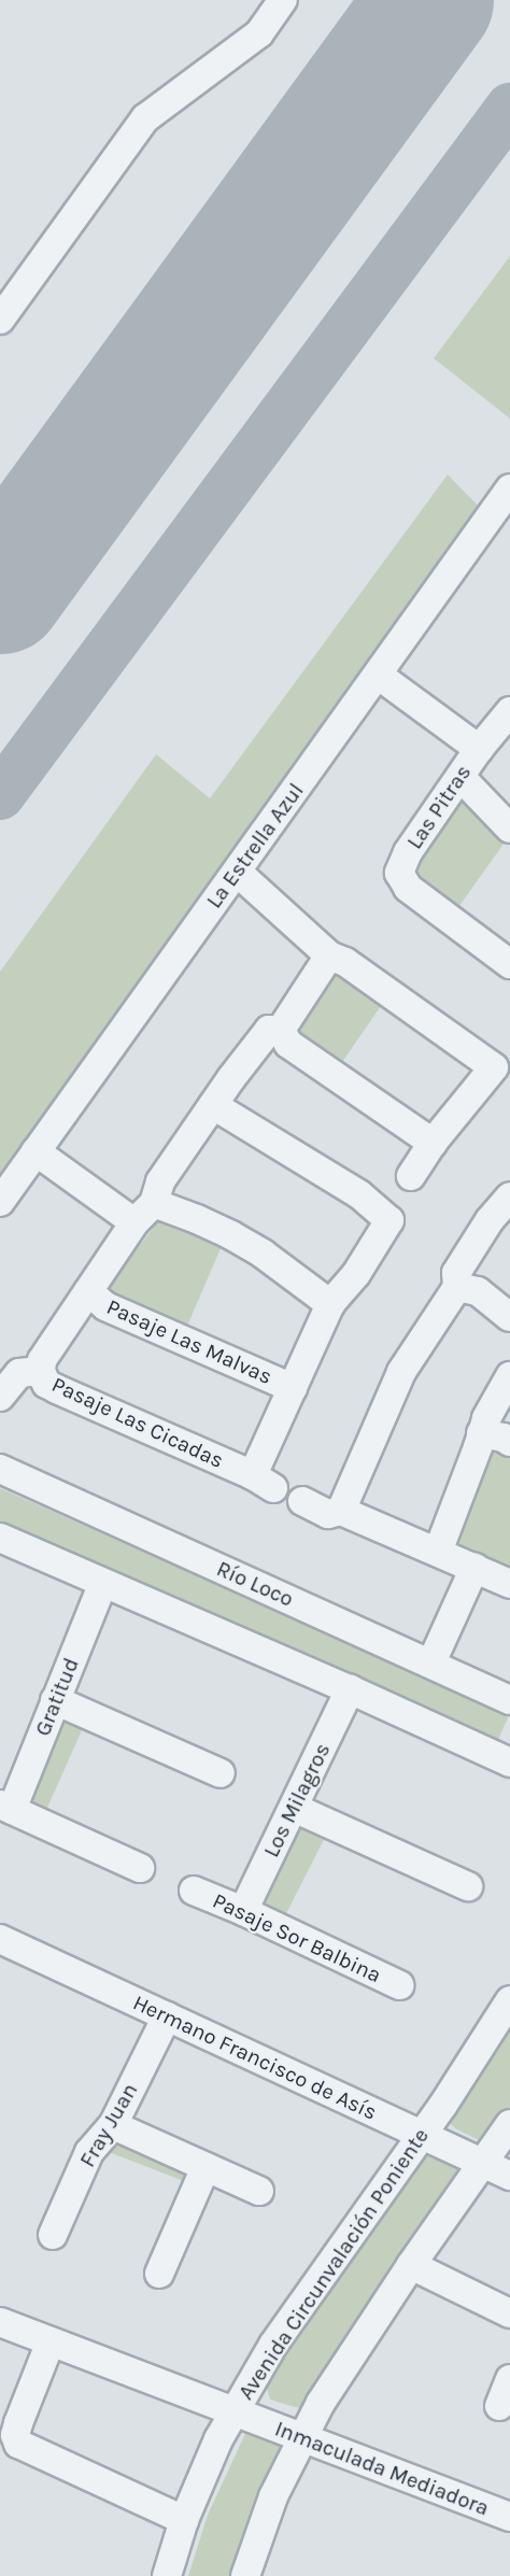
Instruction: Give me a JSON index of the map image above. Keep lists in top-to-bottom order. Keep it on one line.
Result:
{"streets":{"street":["Las Pitras","La Estrella Azul","Pasaje Las Malvas","Pasaje Las Cicadas","Río Loco","Gratitud","Los Milagros","Pasaje Sor Balbina","Hermano Francisco de Asís","Fray Juan","Avenida Circunvalación Poniente","Inmaculada Mediadora"]},"crossings":[["Las Pitras","La Estrella Azul"],["Pasaje Las Malvas","Pasaje Las Cicadas"],["Los Milagros","Pasaje Sor Balbina"],["Hermano Francisco de Asís","Fray Juan"],["Hermano Francisco de Asís","Avenida Circunvalación Poniente"],["Avenida Circunvalación Poniente","Inmaculada Mediadora"]]}
